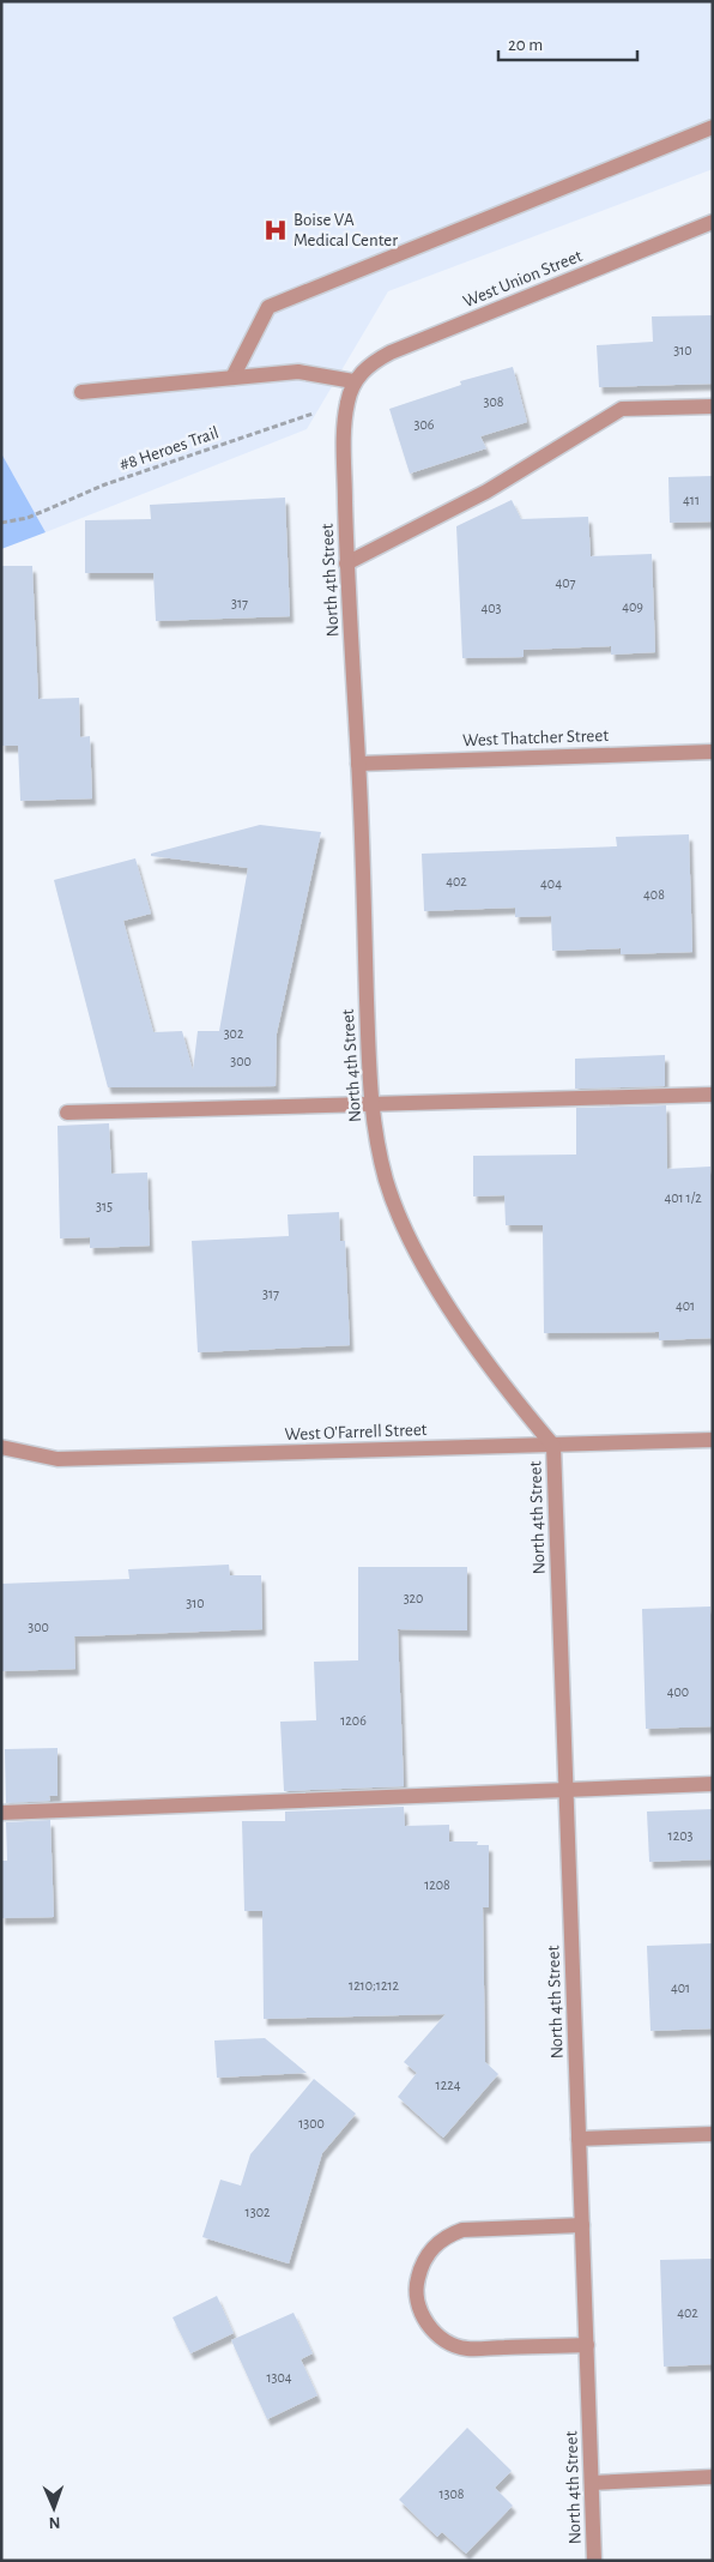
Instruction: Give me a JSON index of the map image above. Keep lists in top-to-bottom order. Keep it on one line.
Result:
{"streets":{"street":["West Union Street","North 4th Street","West Thatcher Street","West O'Farrell Street"],"path":["#8 Heroes Trail"]},"crossings":[["West Union Street","North 4th Street"],["#8 Heroes Trail","North 4th Street"],["North 4th Street","West Thatcher Street"],["North 4th Street","West O'Farrell Street"]],"places":{"hospital":["Boise VA Medical Center"]},"house_numbers":["310","308","306","411","407","317","409","403","402","404","408","302","300","401 1/2","315","317","401","320","310","300","400","1206","1203","1208","1210;1212","401","1224","1300","1302","402","1304","1308"],"scale_bar":"20 m","north":"bottom"}
